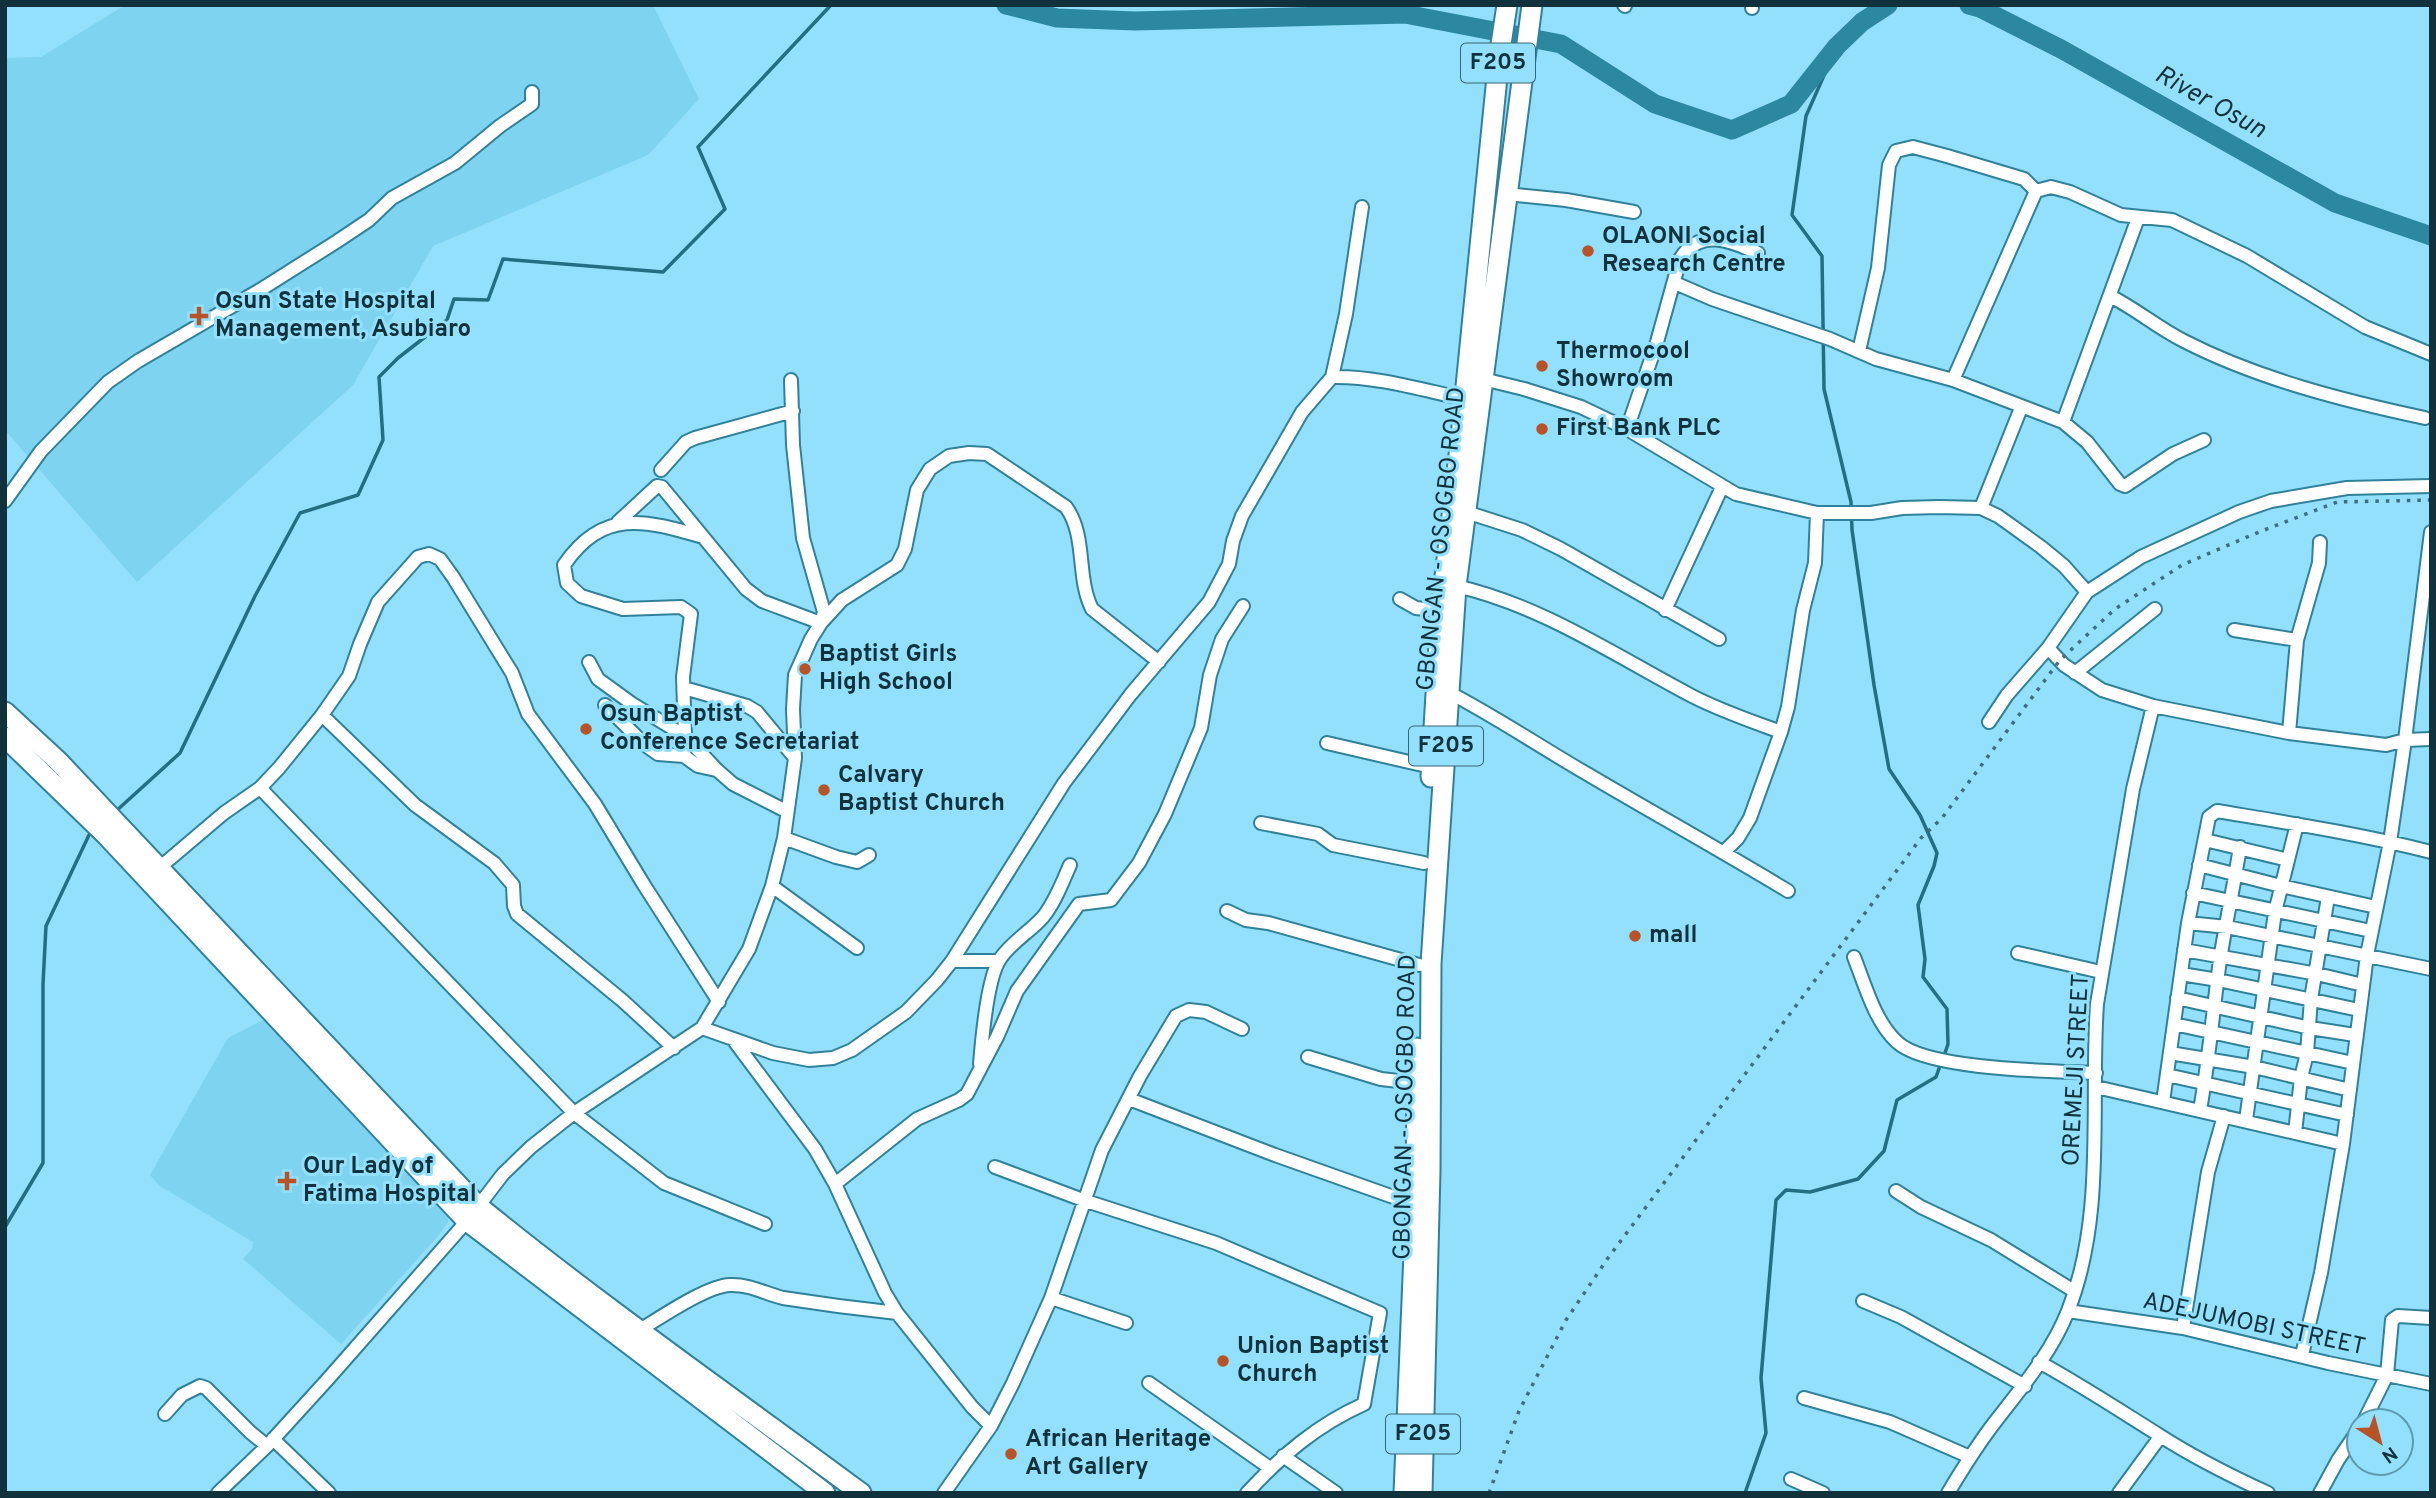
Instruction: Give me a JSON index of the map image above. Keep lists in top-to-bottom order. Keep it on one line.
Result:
{"streets":{"main road":["F205","GBONGAN - OSOGBO ROAD"],"street":["OREMEJI STREET","ADEJUMOBI STREET"]},"crossings":[["F205","GBONGAN - OSOGBO ROAD"],["OREMEJI STREET","ADEJUMOBI STREET"]],"water":["River Osun"],"places":{"other":["OLAONI Social Research Centre","Thermocool Showroom","First Bank PLC","Baptist Girls High School","Osun Baptist Conference Secretariat","Calvary Baptist Church","mall","Union Baptist Church","African Heritage Art Gallery"],"health":["Osun State Hospital Management, Asubiaro","Our Lady of Fatima Hospital"]},"north":"bottom right"}
